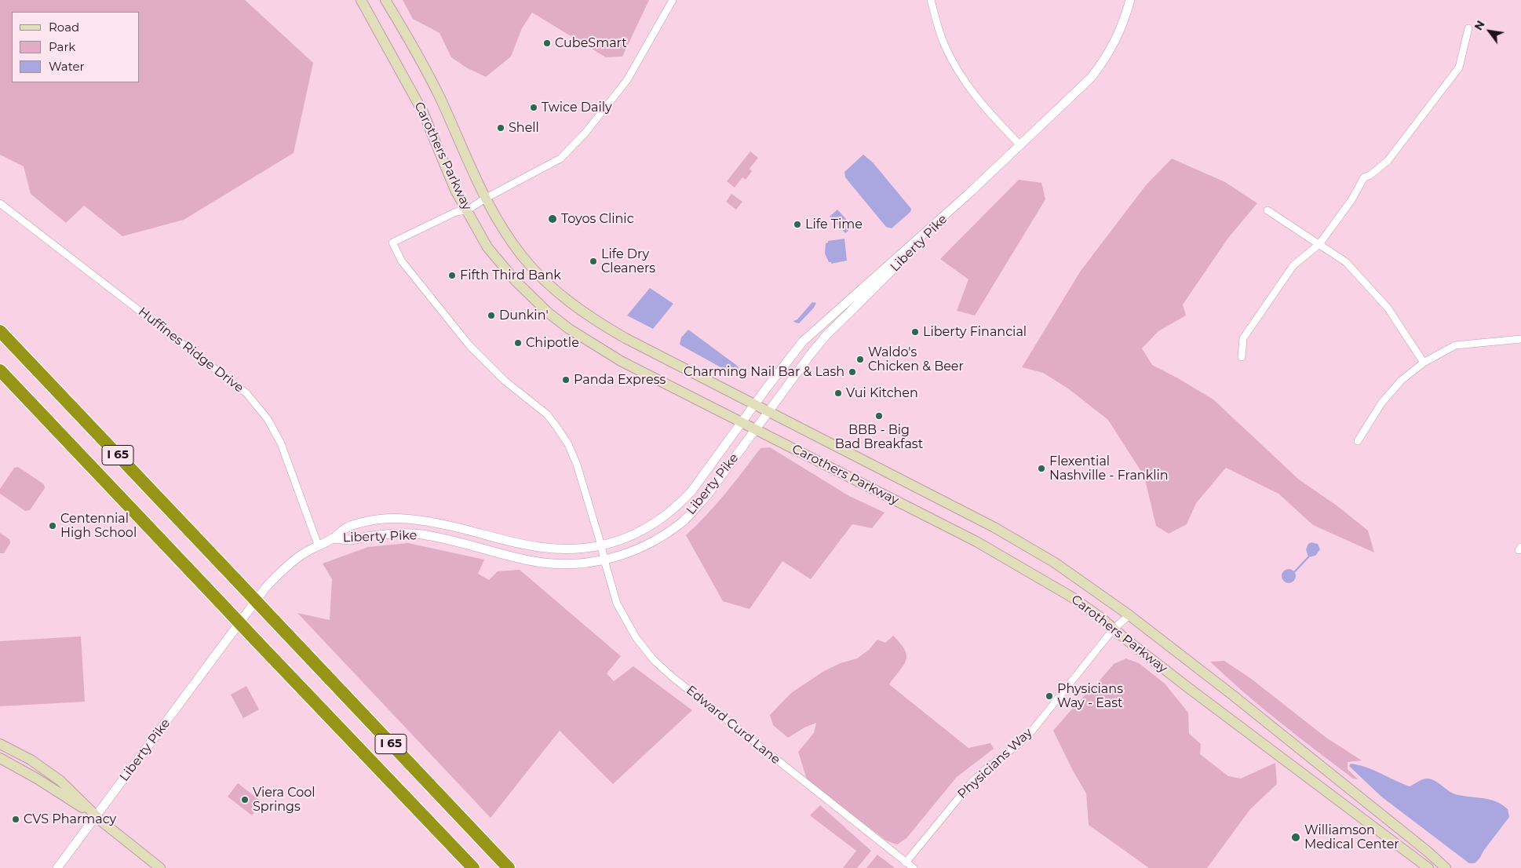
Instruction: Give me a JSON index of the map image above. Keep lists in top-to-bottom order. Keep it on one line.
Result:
{"streets":{"highway":["I 65"],"main road":["Carothers Parkway"],"street":["Liberty Pike","Huffines Ridge Drive","Edward Curd Lane","Physicians Way"]},"crossings":[["Carothers Parkway","Liberty Pike"],["Carothers Parkway","Edward Curd Lane"],["Carothers Parkway","Physicians Way"],["Liberty Pike","Huffines Ridge Drive"],["Liberty Pike","Edward Curd Lane"],["Edward Curd Lane","Physicians Way"]],"places":["CubeSmart","Twice Daily","Shell","Toyos Clinic","Life Time","Life Dry Cleaners","Fifth Third Bank","Dunkin'","Liberty Financial","Chipotle","Waldo's Chicken & Beer","Charming Nail Bar & Lash","Panda Express","Vui Kitchen","BBB - Big Bad Breakfast","Flexential Nashville - Franklin","Centennial High School","Physicians Way - East","Viera Cool Springs","CVS Pharmacy","Williamson Medical Center"],"legend":["Road","Park","Water"],"north":"top left"}
